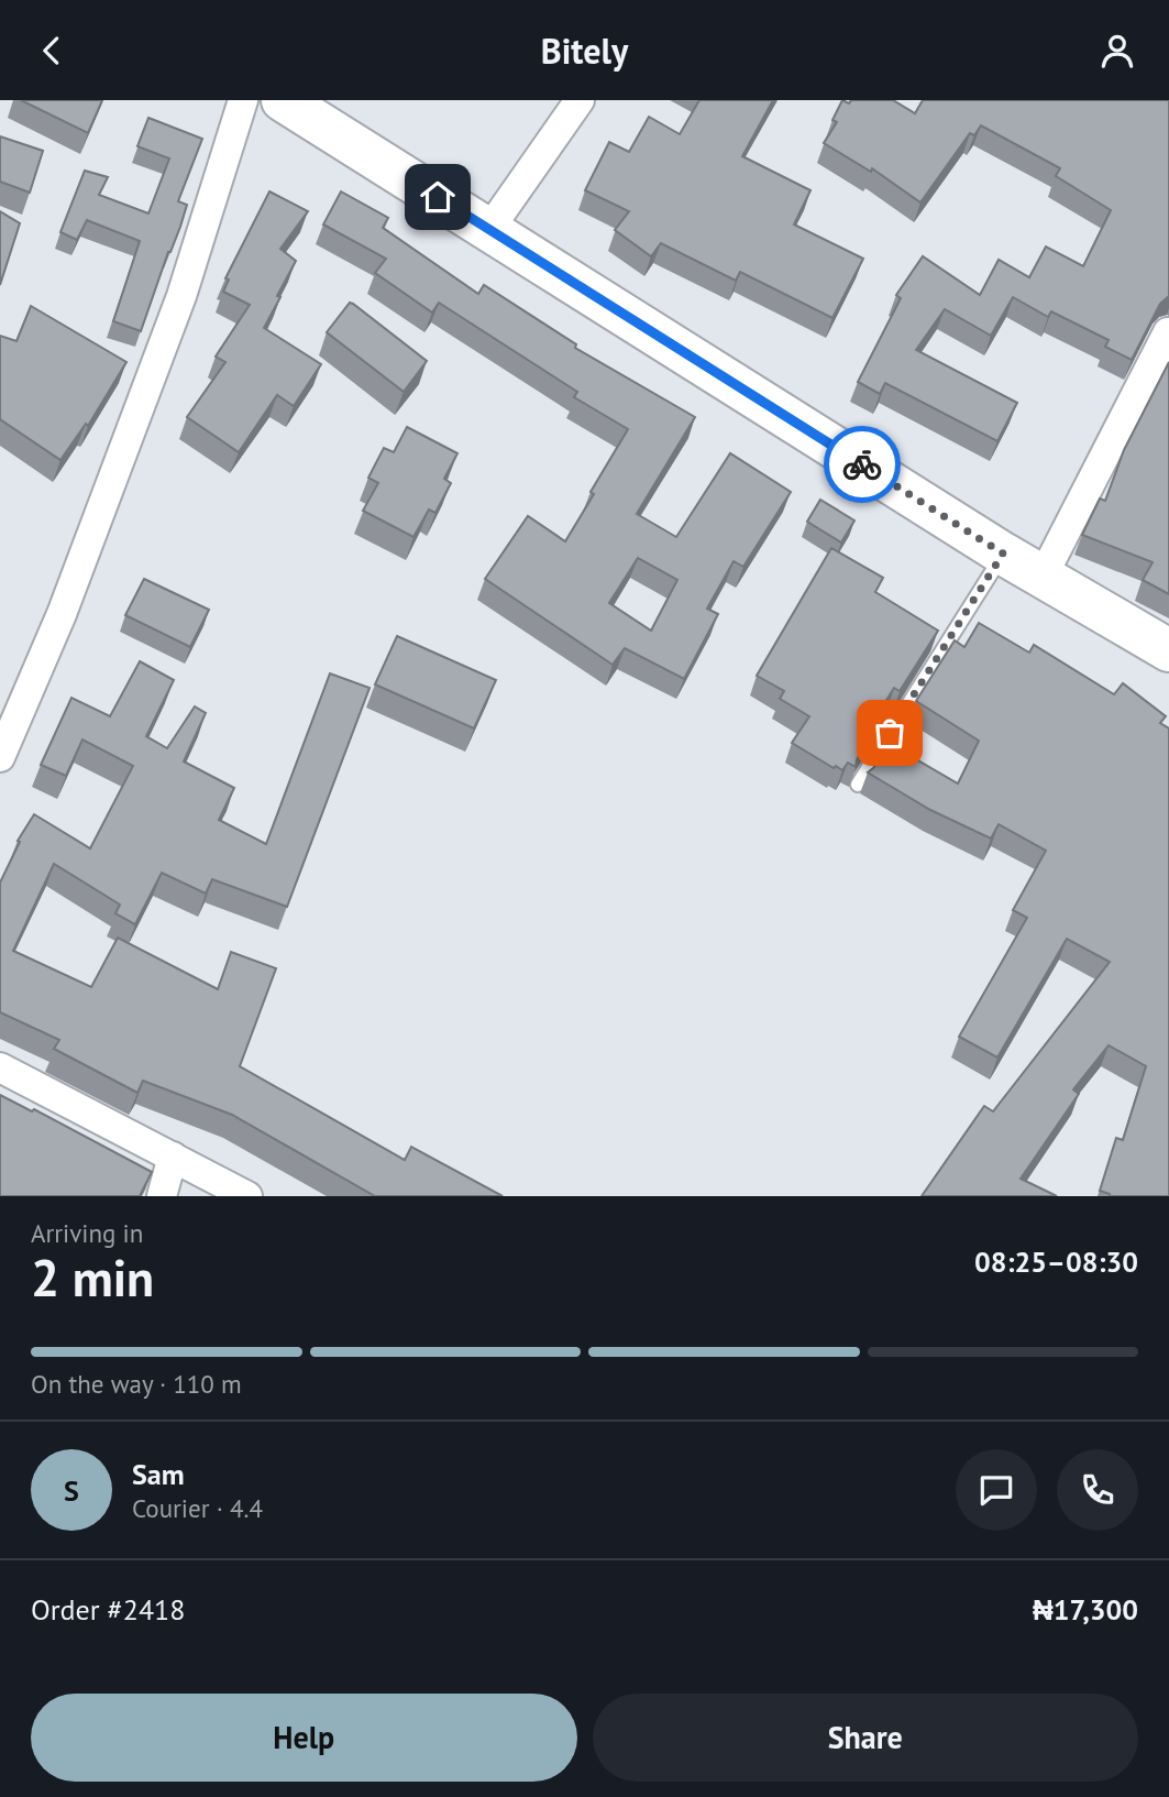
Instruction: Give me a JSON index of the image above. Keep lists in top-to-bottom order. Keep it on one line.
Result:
{"page":{"header":"Bitely","heading":["2 min","Arriving in","08:25–08:30"],"panel":["Sam","Courier · 4.4","Order #2418","₦17,300"],"bar":"On the way · 110 m","round":"S","buttons":["Help","Share"]}}
